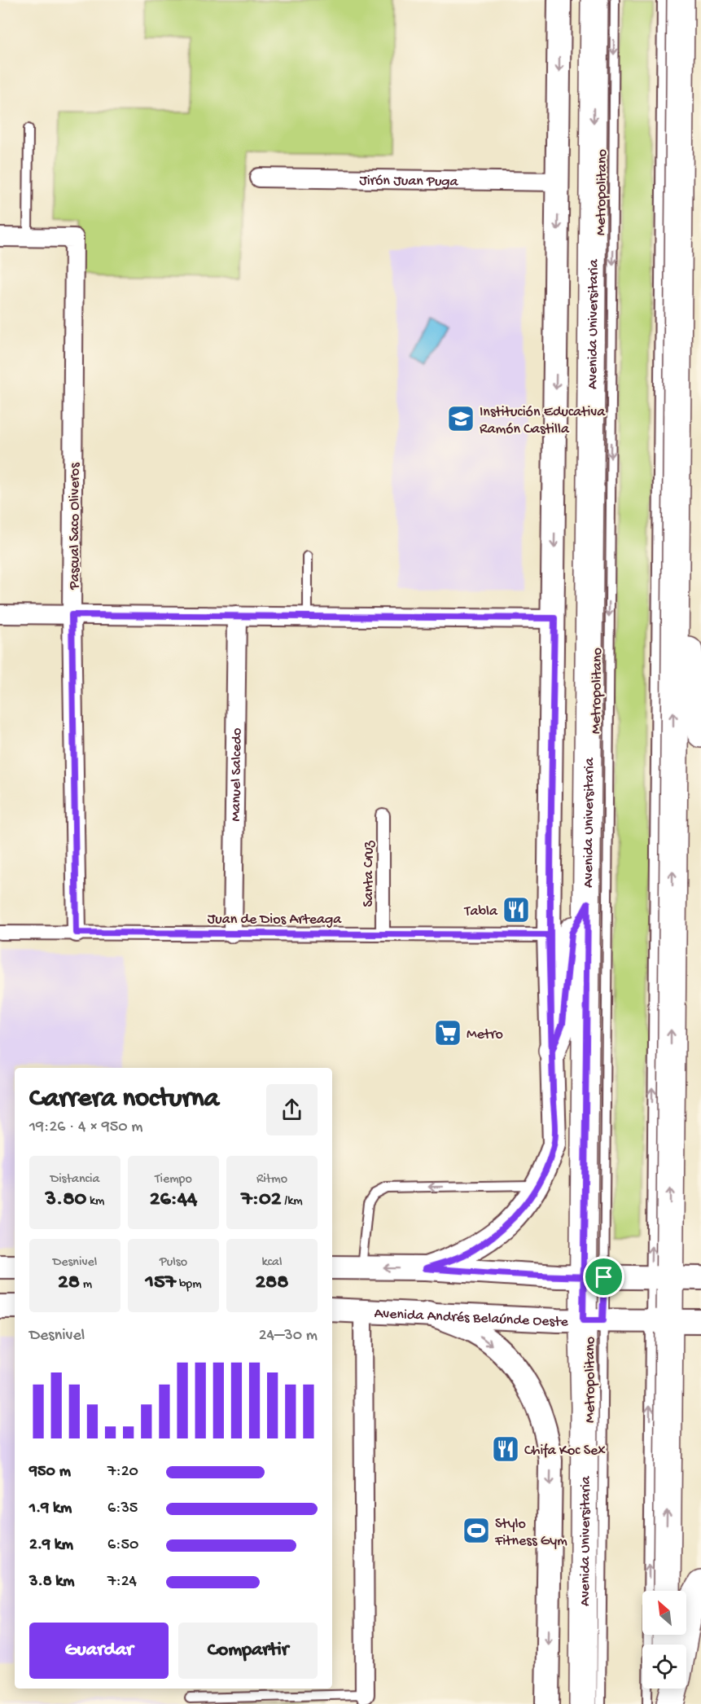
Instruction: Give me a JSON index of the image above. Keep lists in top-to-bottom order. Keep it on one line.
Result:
{"streets":{"main road":["Avenida Universitaria"],"street":["Jirón Juan Puga","Pascual Saco Oliveros","Manuel Salcedo","Santa Cruz","Juan de Dios Arteaga","Avenida Andrés Belaúnde Oeste"],"lane":["Metropolitano"]},"crossings":[["Metropolitano","Avenida Universitaria"],["Metropolitano","Avenida Andrés Belaúnde Oeste"],["Avenida Universitaria","Avenida Andrés Belaúnde Oeste"],["Pascual Saco Oliveros","Juan de Dios Arteaga"],["Manuel Salcedo","Juan de Dios Arteaga"],["Santa Cruz","Juan de Dios Arteaga"]],"places":{"school or university":["Institución Educativa Ramón Castilla"],"restaurant":["Tabla","Chifa Koc Sex"],"supermarket":["Metro"],"sports":["Stylo Fitness Gym"]},"north":"top left","page":{"heading":["Carrera nocturna","19:26 · 4 × 950 m"],"stats":[["Distancia","3.80 km"],["Tiempo","26:44"],["Ritmo","7:02 /km"],["Desnivel","28 m"],["Pulso","157 bpm"],["kcal","288"]],"chart":["Desnivel","24–30 m"],"list":[{"name":"950 m","note":"7:20"},{"name":"1.9 km","note":"6:35"},{"name":"2.9 km","note":"6:50"},{"name":"3.8 km","note":"7:24"}],"buttons":["Guardar","Compartir"]}}
